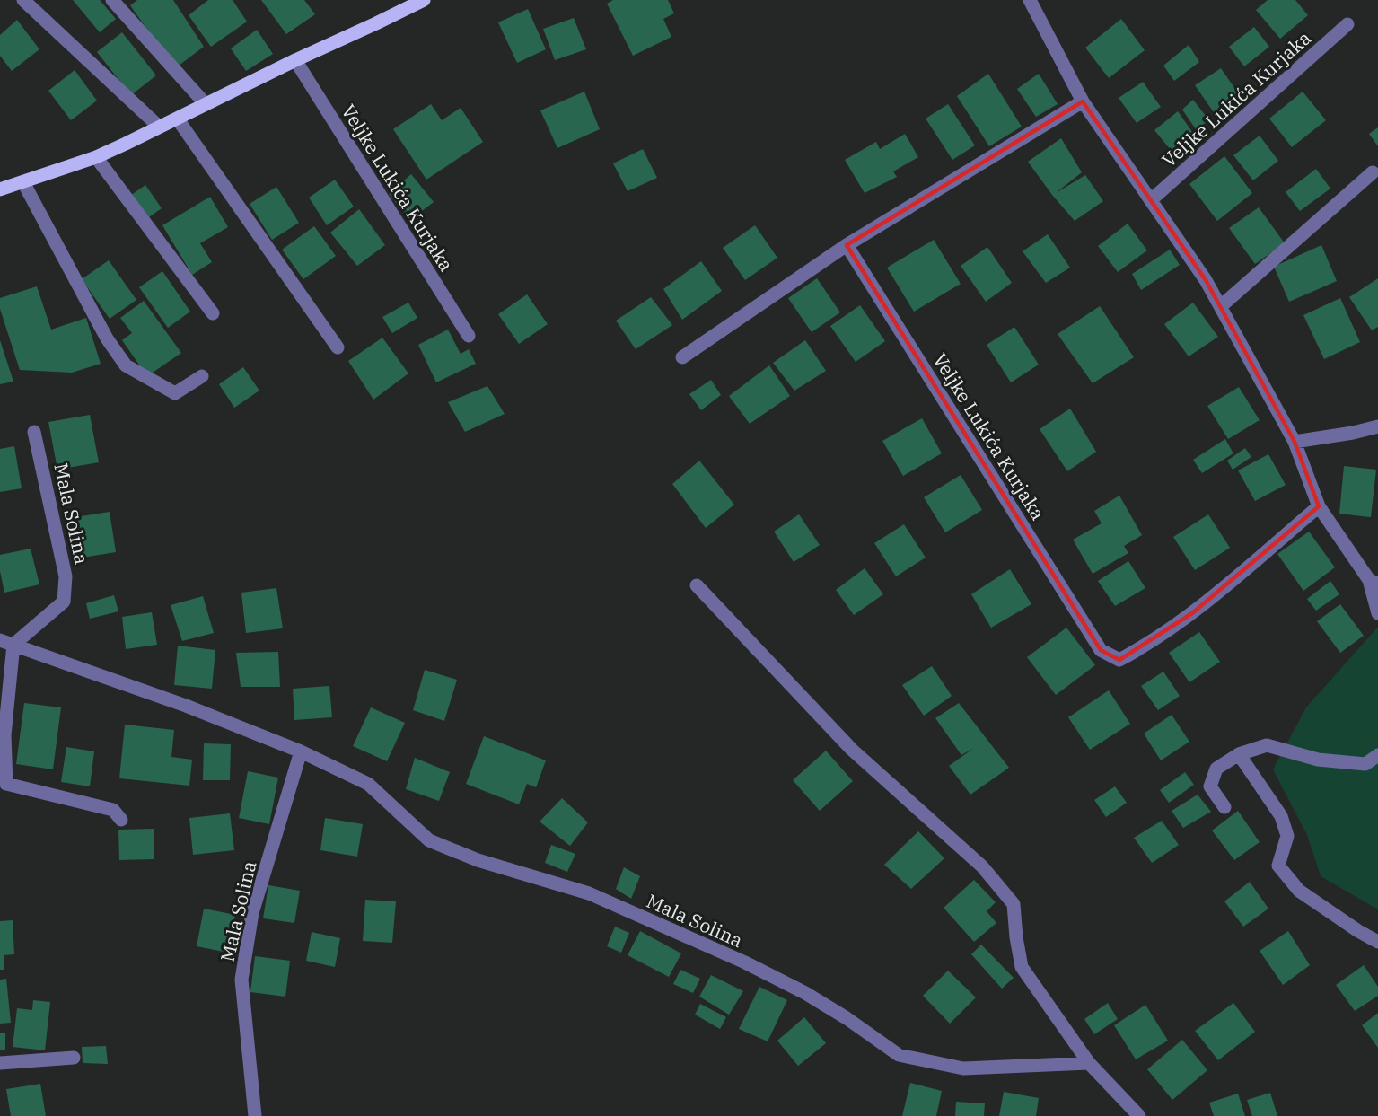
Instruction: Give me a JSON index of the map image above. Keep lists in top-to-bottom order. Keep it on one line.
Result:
{"streets":{"street":["Veljke Lukića Kurjaka","Mala Solina"]}}
